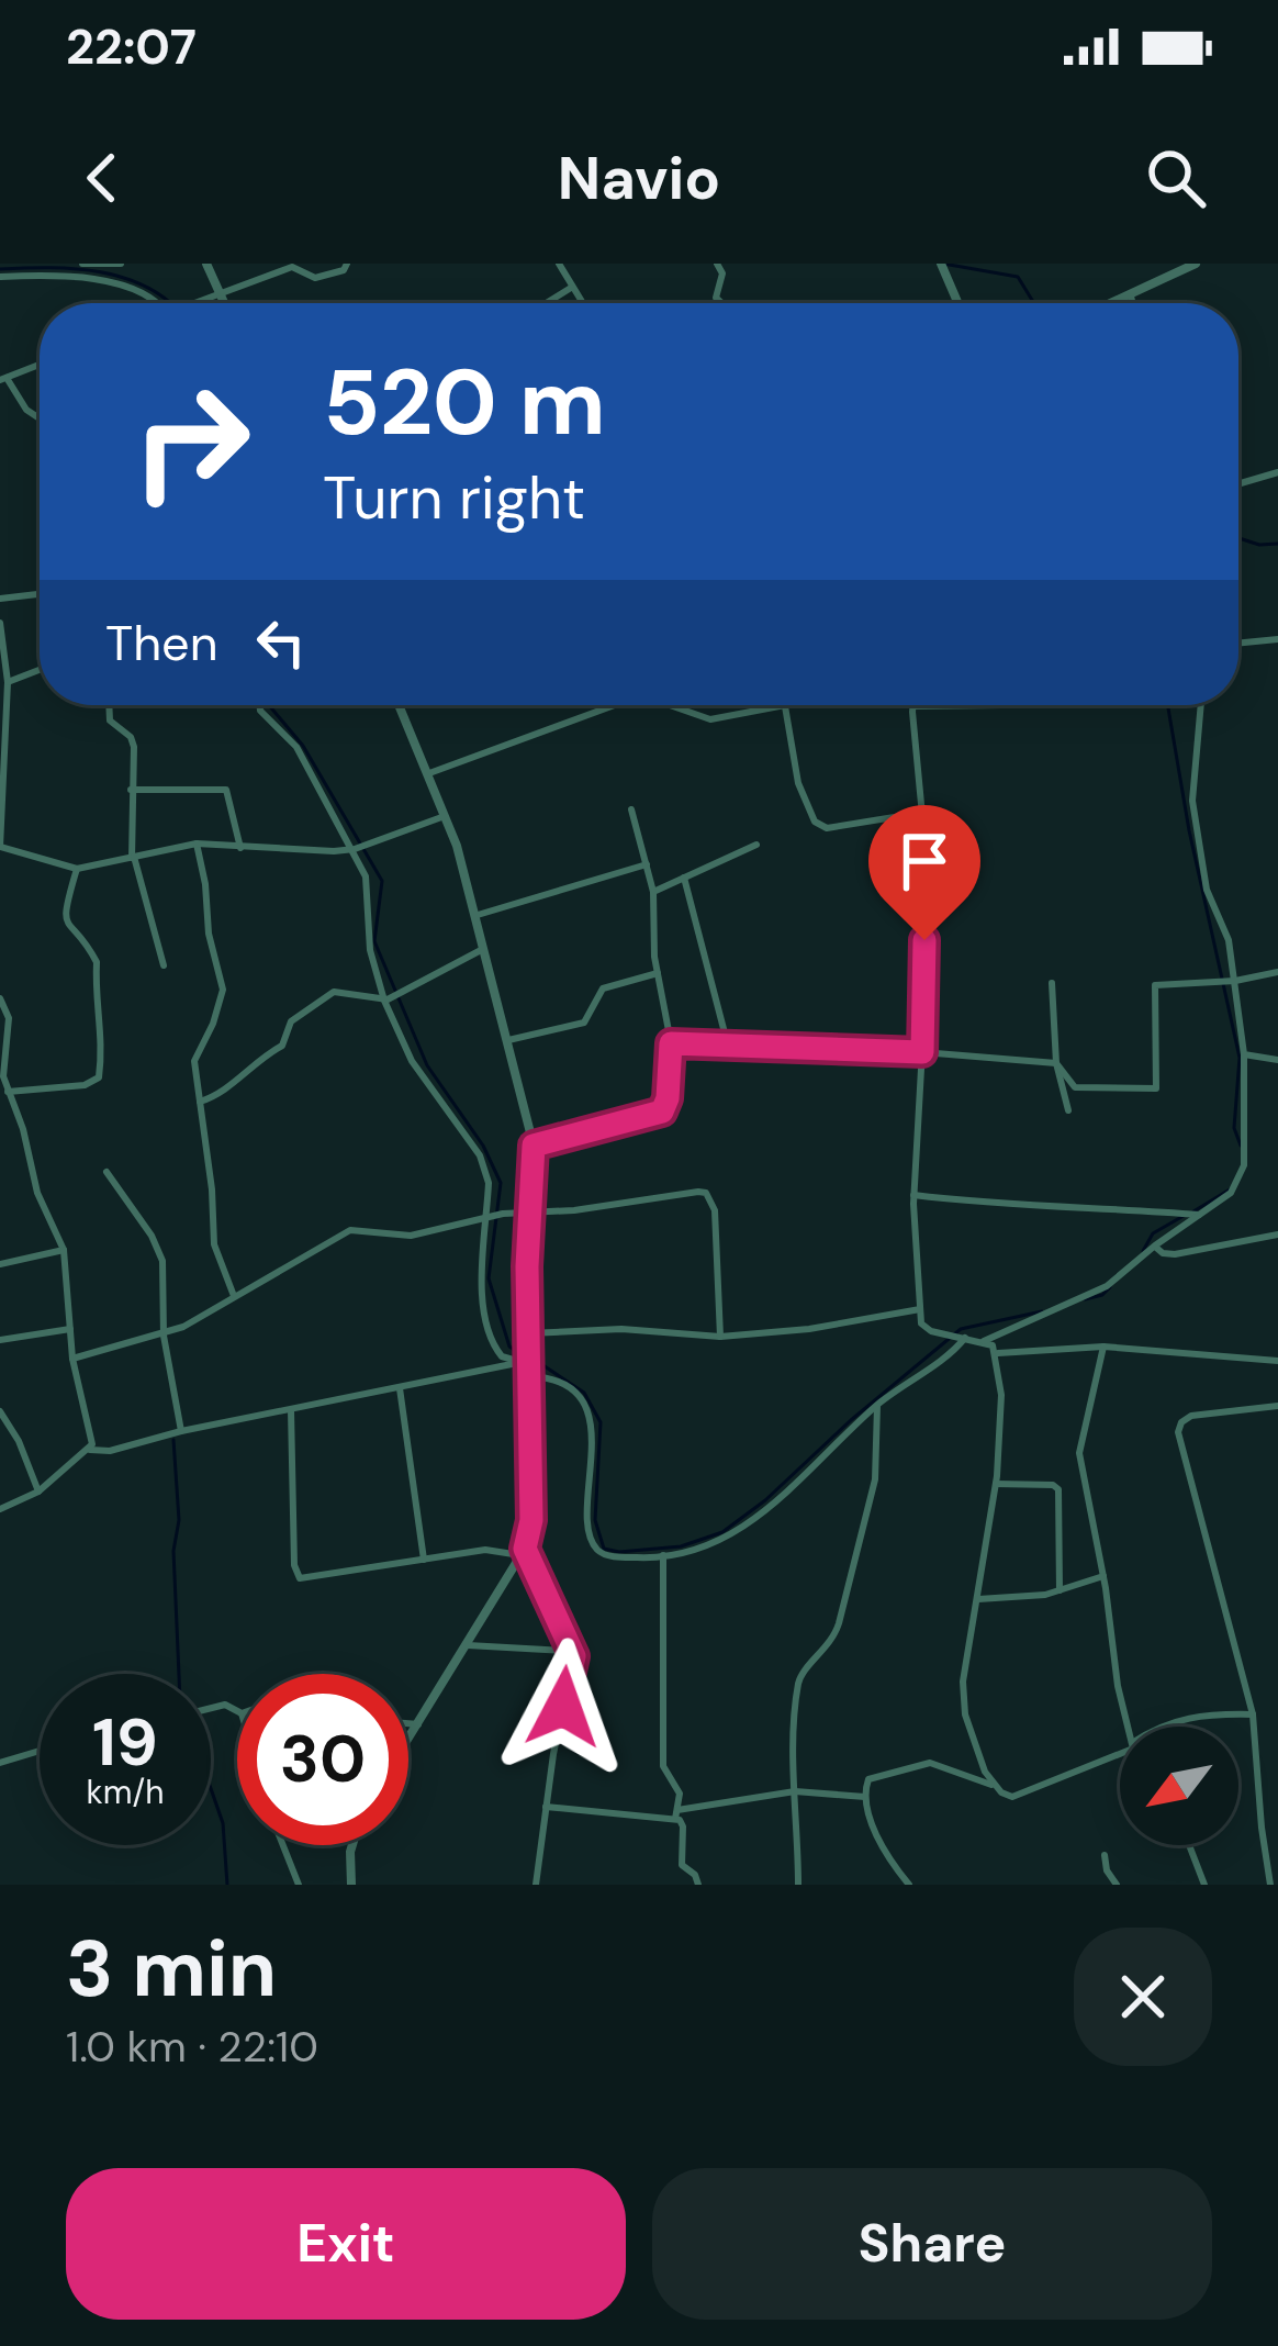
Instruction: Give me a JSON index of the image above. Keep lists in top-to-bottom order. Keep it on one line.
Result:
{"north":"bottom left","page":{"status":"22:07","header":"Navio","turn":["520 m","Turn right"],"then":"Then","speed":"19 km/h","limit":"30","heading":["3 min","1.0 km · 22:10"],"buttons":["Exit","Share"]}}
